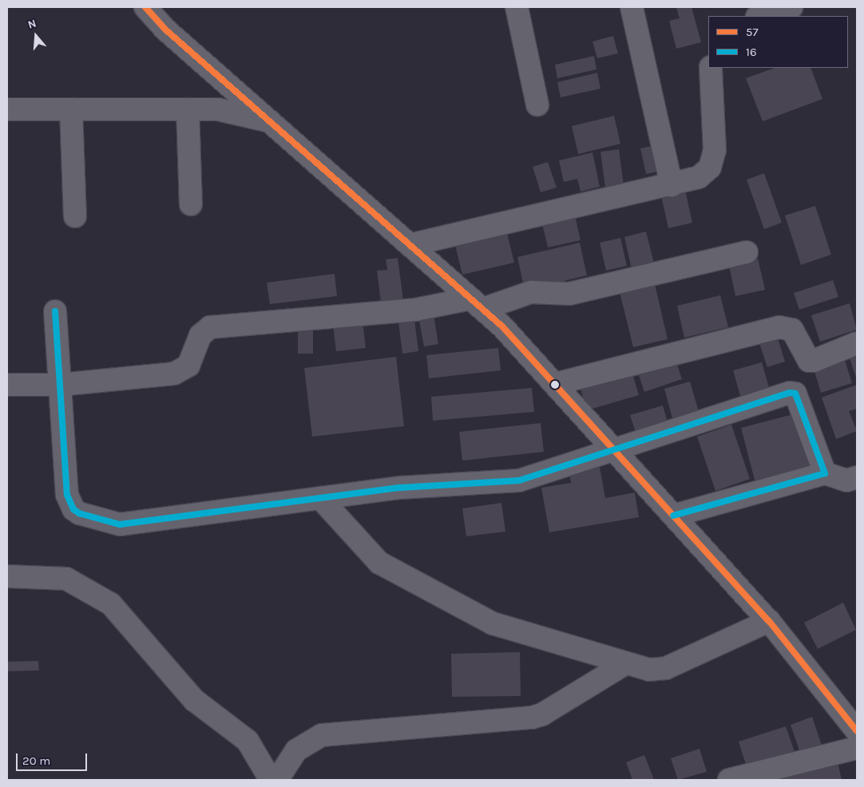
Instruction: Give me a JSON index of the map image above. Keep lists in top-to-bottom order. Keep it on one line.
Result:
{"lines":["transit line 57","transit line 16"],"legend":["57","16"],"scale_bar":"20 m","north":"top"}
